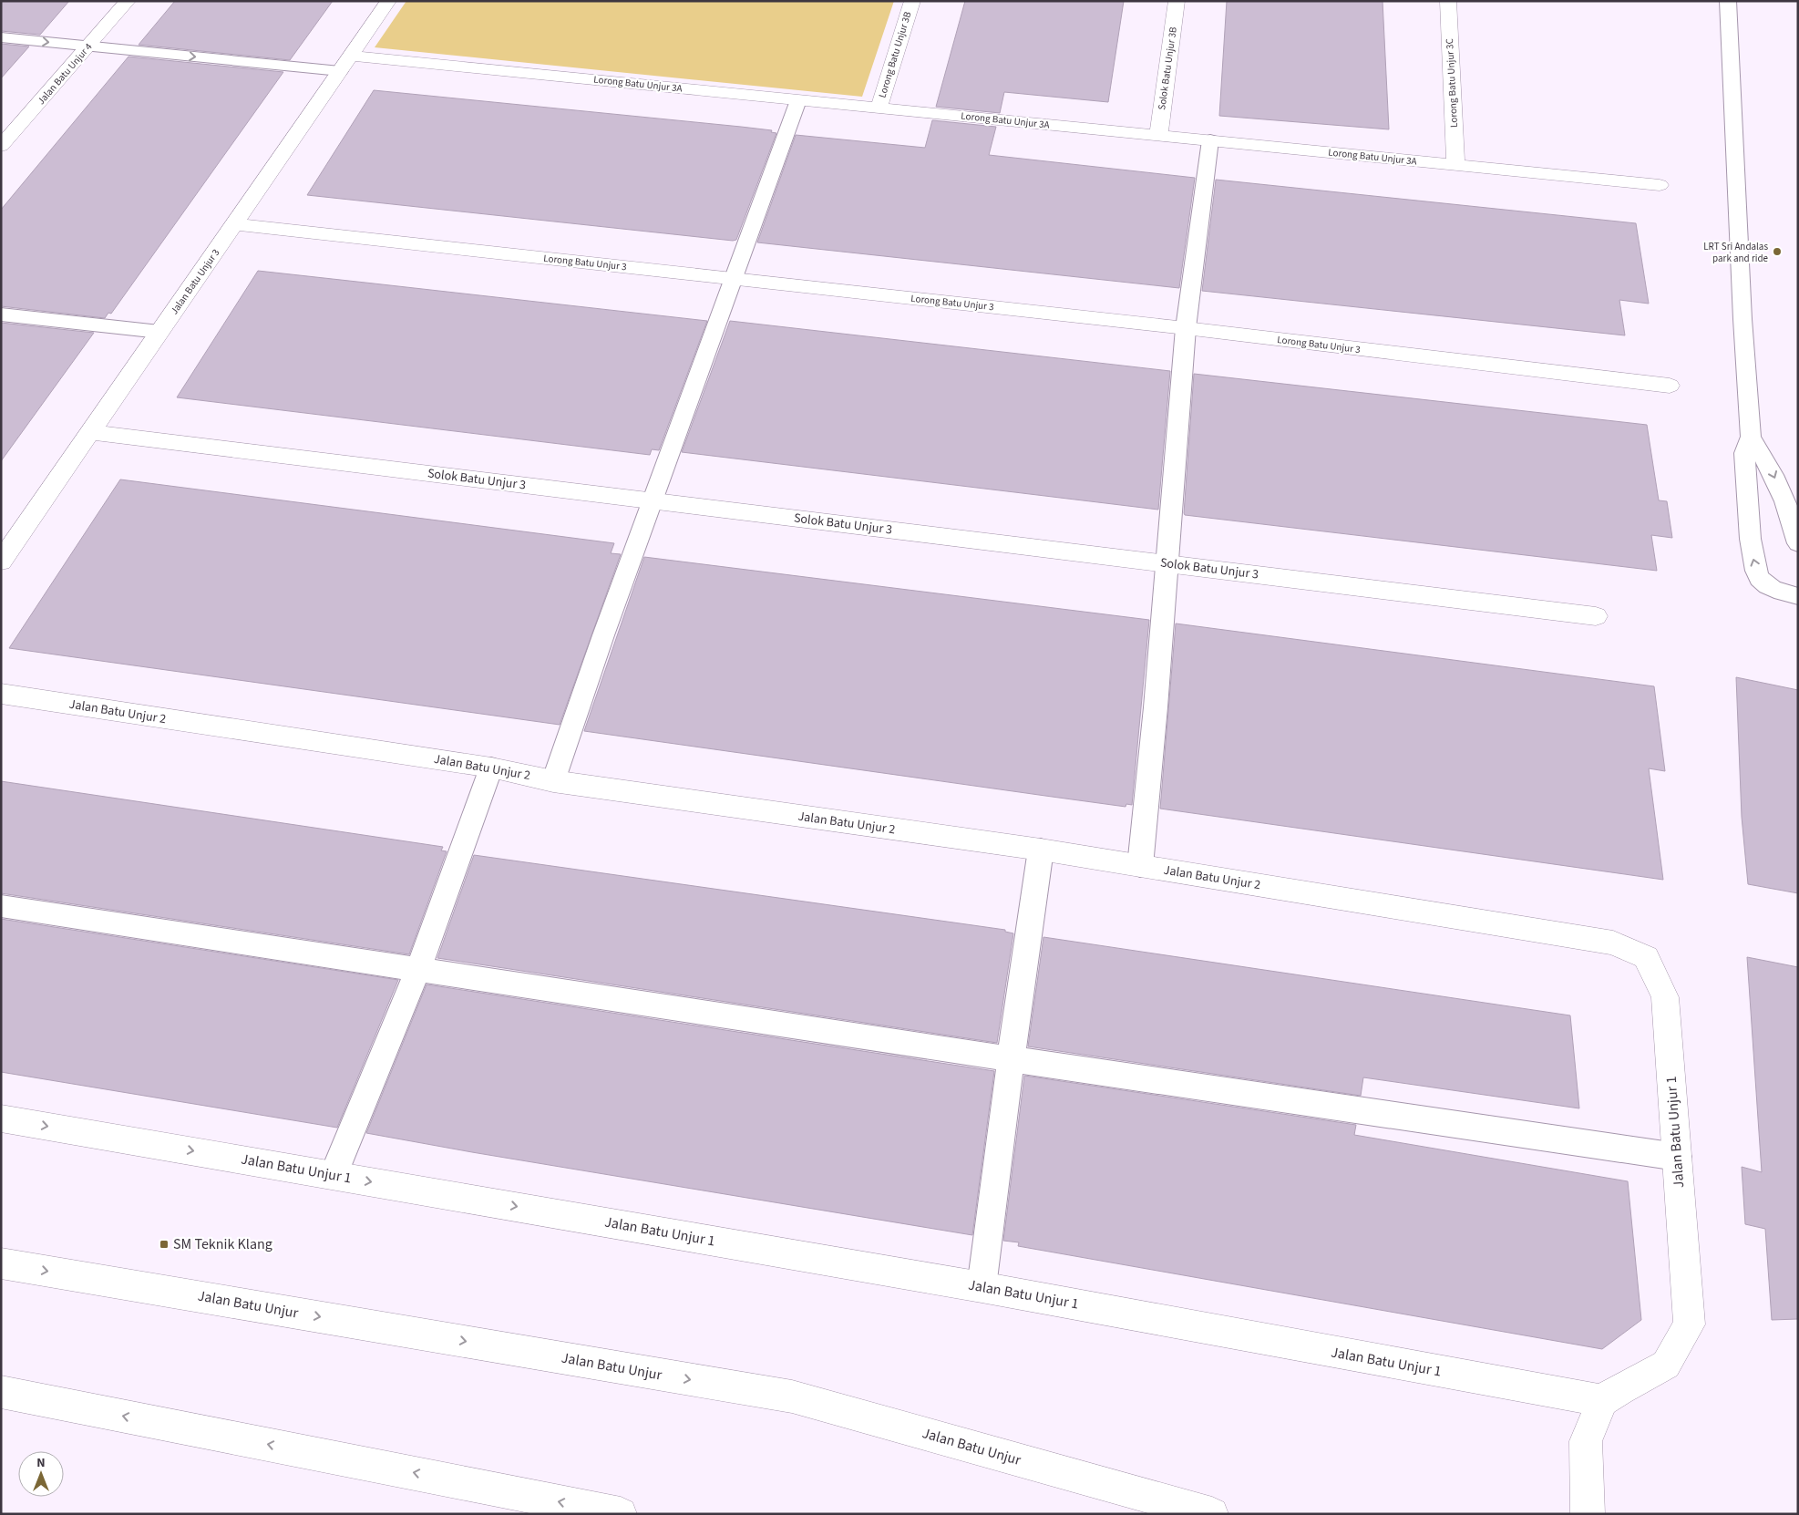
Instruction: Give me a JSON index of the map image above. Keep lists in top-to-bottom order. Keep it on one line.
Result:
{"streets":{"street":["Lorong Batu Unjur 3B","Solok Batu Unjur 3B","Jalan Batu Unjur 4","Lorong Batu Unjur 3C","Lorong Batu Unjur 3A","Lorong Batu Unjur 3","Jalan Batu Unjur 3","Solok Batu Unjur 3","Jalan Batu Unjur 2","Jalan Batu Unjur 1","Jalan Batu Unjur"]},"crossings":[["Lorong Batu Unjur 3B","Lorong Batu Unjur 3A"],["Solok Batu Unjur 3B","Lorong Batu Unjur 3A"],["Lorong Batu Unjur 3C","Lorong Batu Unjur 3A"],["Lorong Batu Unjur 3A","Jalan Batu Unjur 3"],["Lorong Batu Unjur 3","Jalan Batu Unjur 3"],["Jalan Batu Unjur 3","Solok Batu Unjur 3"],["Jalan Batu Unjur 2","Jalan Batu Unjur 1"]],"one_way":["Jalan Batu Unjur 1"],"places":{"other":["LRT Sri Andalas park and ride"],"transit":["SM Teknik Klang"]},"north":"top"}
